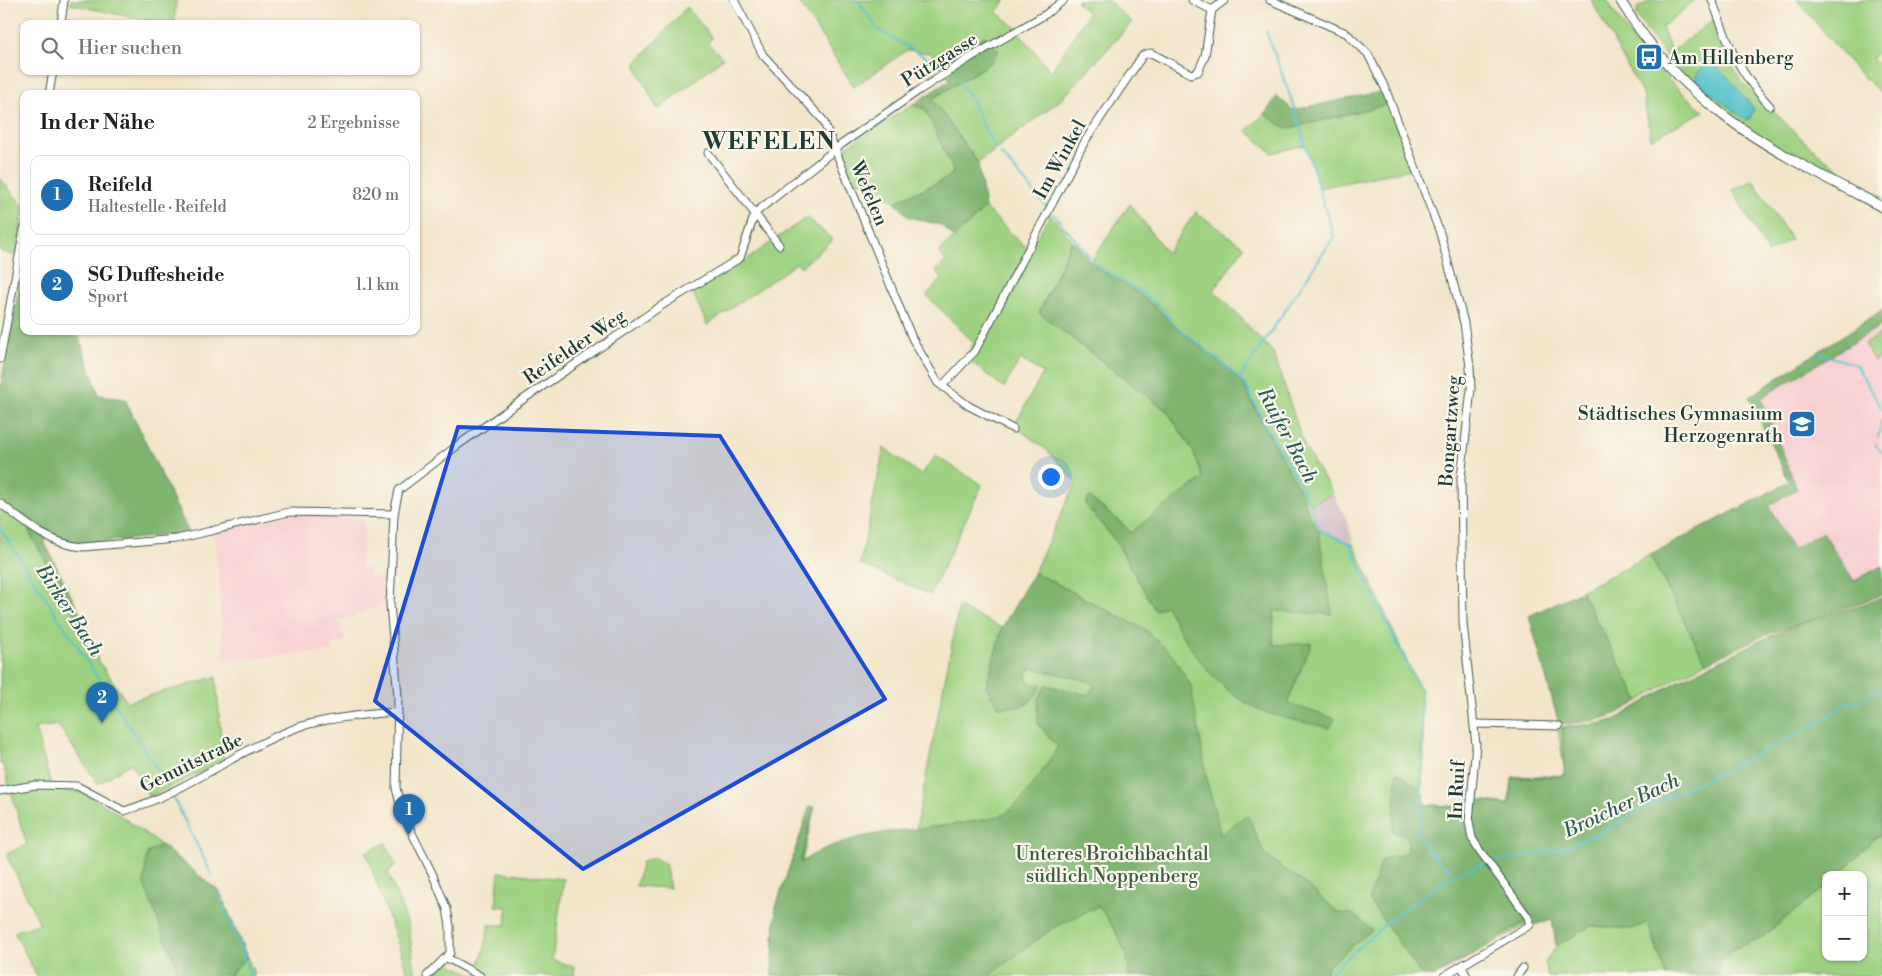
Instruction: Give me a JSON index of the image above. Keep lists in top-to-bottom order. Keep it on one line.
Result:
{"streets":{"street":["Pützgasse","Im Winkel","Wefelen","Reifelder Weg","Bongartzweg","Genuitstraße","In Ruif"]},"crossings":[["Pützgasse","Wefelen"],["Im Winkel","Wefelen"],["Bongartzweg","In Ruif"]],"districts":["WEFELEN"],"water":["Ruifer Bach","Birker Bach","Broicher Bach"],"parks":["Unteres Broichbachtal südlich Noppenberg"],"places":{"bus stop":["Am Hillenberg"],"school or university":["Städtisches Gymnasium Herzogenrath"]},"page":{"search":"Hier suchen","heading":["In der Nähe","2 Ergebnisse"],"list":[{"mark":"1","name":"Reifeld","note":"Haltestelle · Reifeld","value":"820 m"},{"mark":"2","name":"SG Duffesheide","note":"Sport","value":"1.1 km"}],"pins":["2","1"],"map_buttons":["+","−"]}}
